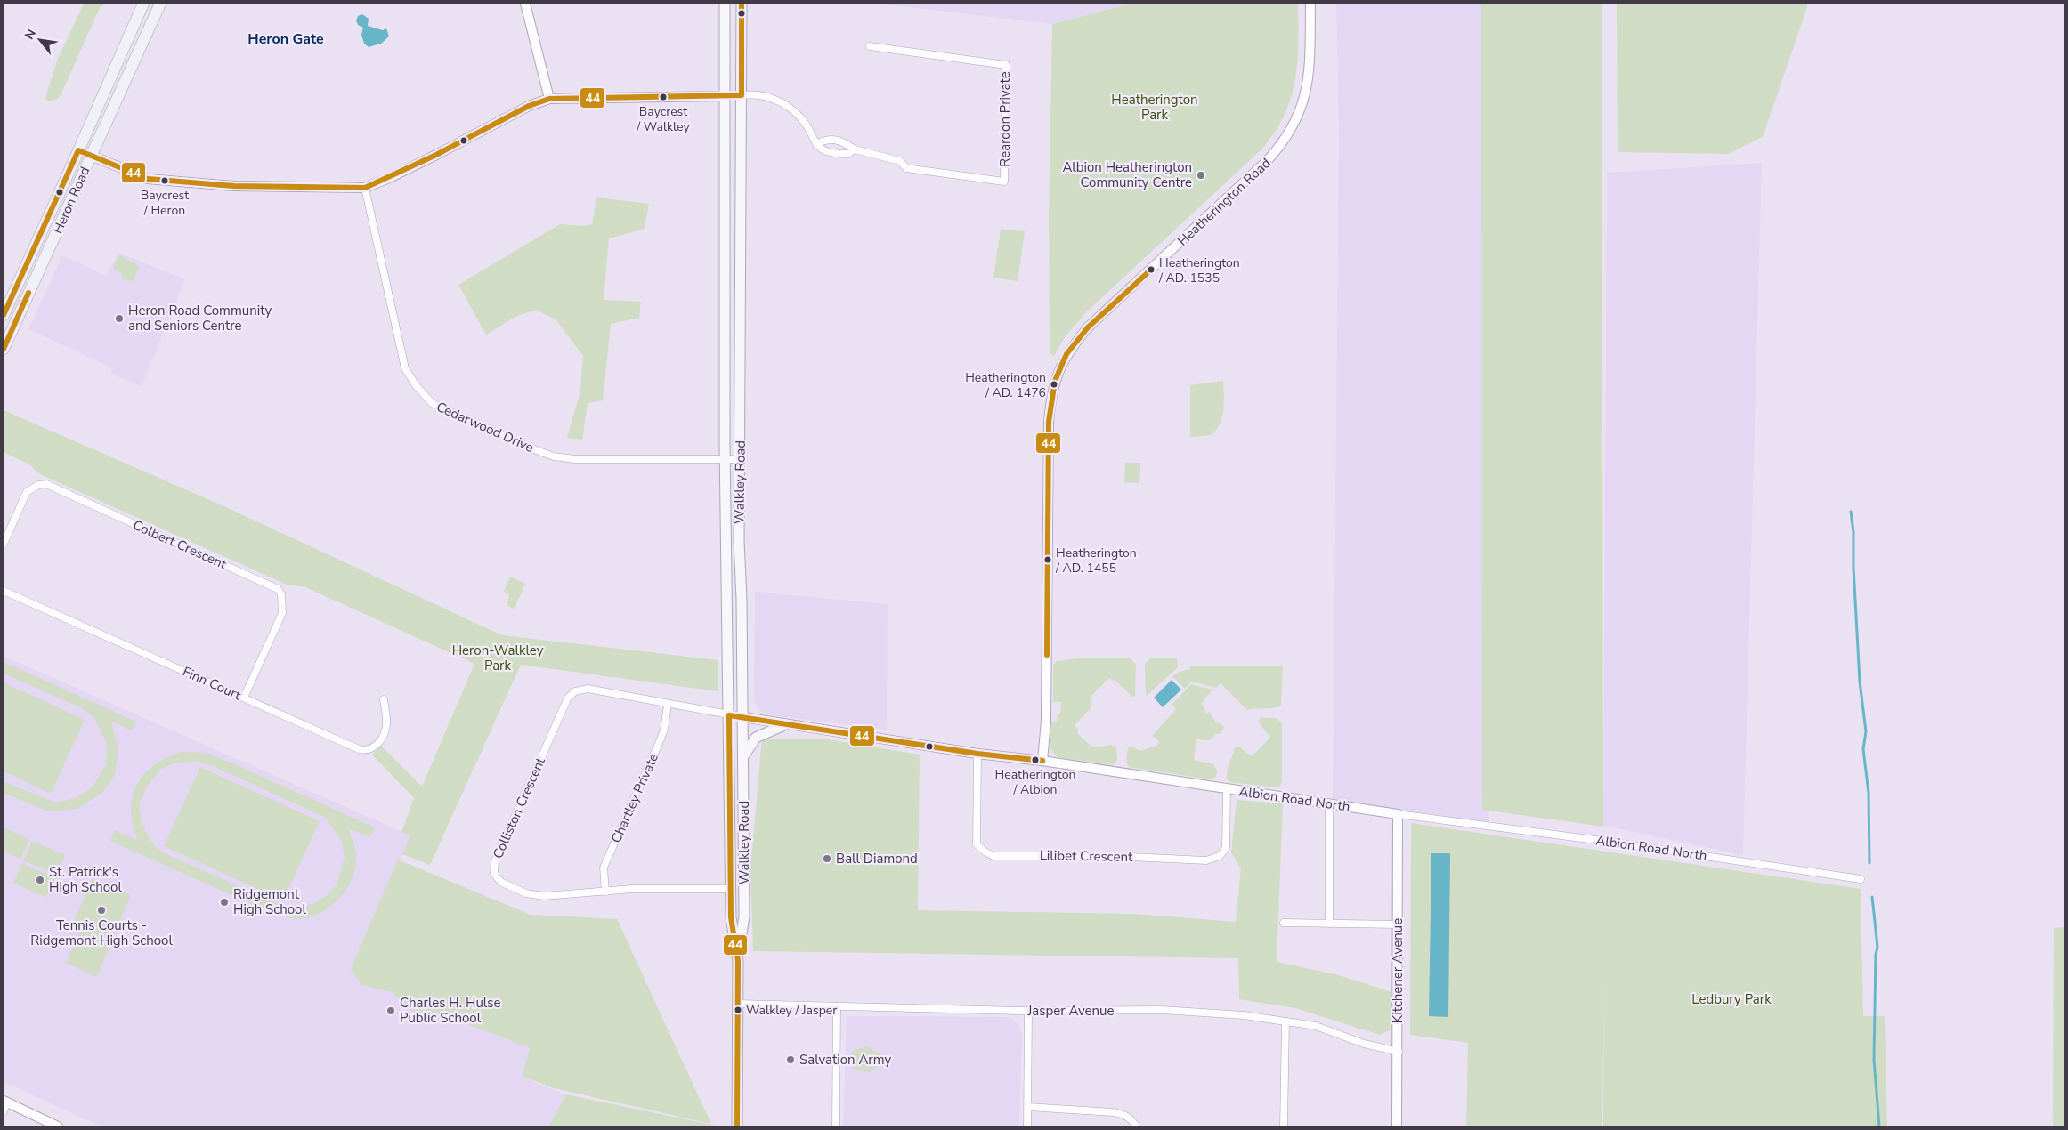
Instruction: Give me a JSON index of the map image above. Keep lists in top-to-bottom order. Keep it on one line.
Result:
{"streets":{"main road":["Heron Road","Walkley Road"],"street":["Reardon Private","Heatherington Road","Cedarwood Drive","Colbert Crescent","Finn Court","Chartley Private","Albion Road North","Colliston Crescent","Lilibet Crescent","Kitchener Avenue","Jasper Avenue"]},"crossings":[["Heatherington Road","Albion Road North"],["Cedarwood Drive","Walkley Road"],["Walkley Road","Albion Road North"],["Walkley Road","Colliston Crescent"],["Walkley Road","Jasper Avenue"],["Colbert Crescent","Finn Court"],["Chartley Private","Colliston Crescent"],["Albion Road North","Colliston Crescent"],["Albion Road North","Lilibet Crescent"],["Albion Road North","Kitchener Avenue"],["Kitchener Avenue","Jasper Avenue"]],"districts":["Heron Gate"],"parks":["Heatherington Park","Heron-Walkley Park","Ledbury Park"],"places":["Baycrest / Walkley","Albion Heatherington Community Centre","Baycrest / Heron","Heatherington / AD. 1535","Heron Road Community and Seniors Centre","Heatherington / AD. 1476","Heatherington / AD. 1455","Heatherington / Albion","Ball Diamond","St. Patrick's High School","Ridgemont High School","Tennis Courts - Ridgemont High School","Walkley / Jasper","Charles H. Hulse Public School","Salvation Army"],"lines":["transit line 44"],"north":"top left"}
